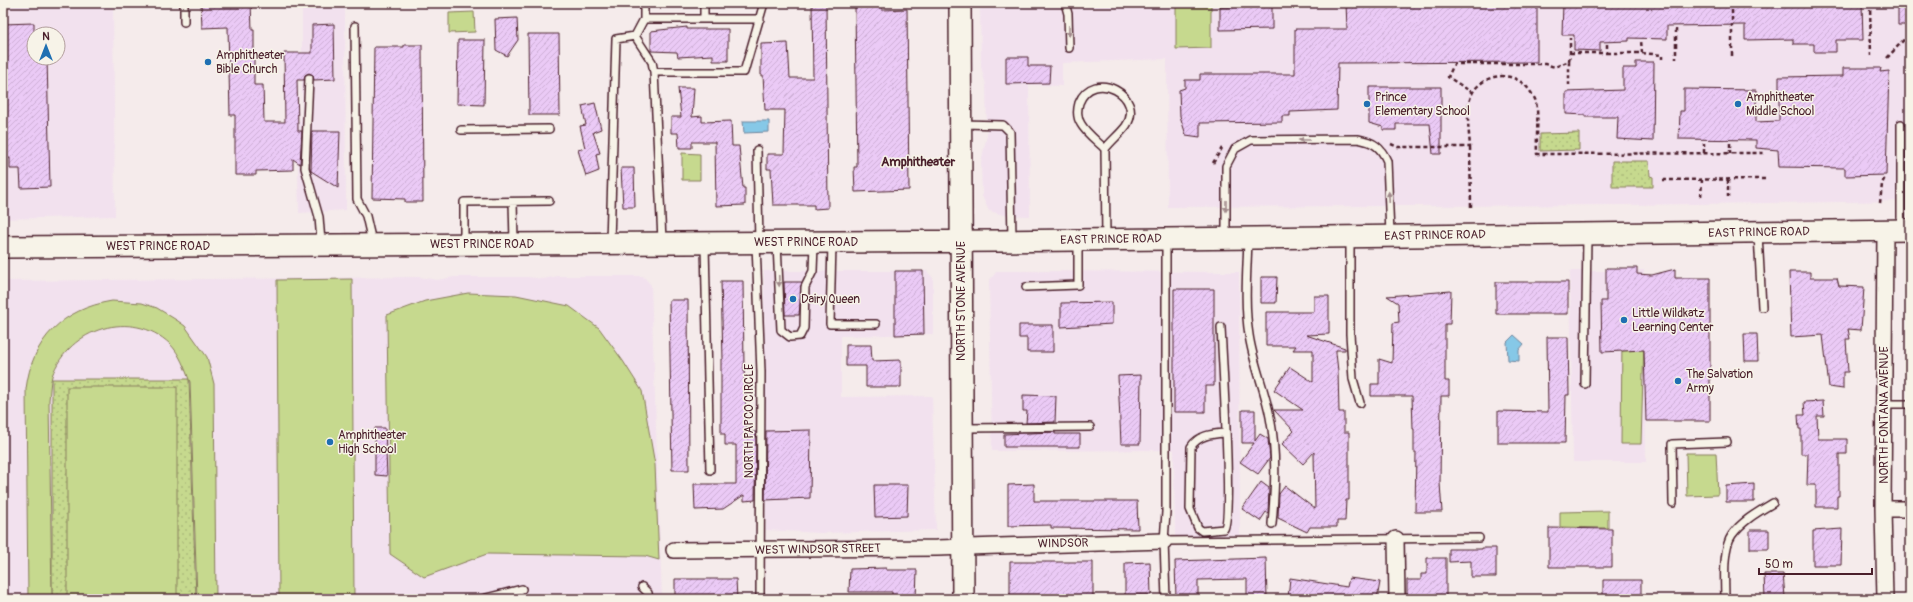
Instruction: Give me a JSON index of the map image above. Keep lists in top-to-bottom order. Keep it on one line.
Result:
{"streets":{"main road":["EAST PRINCE ROAD","WEST PRINCE ROAD","NORTH STONE AVENUE"],"street":["NORTH FONTANA AVENUE","WINDSOR","WEST WINDSOR STREET"],"lane":["NORTH PAPCO CIRCLE"]},"crossings":[["EAST PRINCE ROAD","WEST PRINCE ROAD"],["EAST PRINCE ROAD","NORTH STONE AVENUE"],["EAST PRINCE ROAD","NORTH FONTANA AVENUE"],["WEST PRINCE ROAD","NORTH STONE AVENUE"],["WEST PRINCE ROAD","NORTH PAPCO CIRCLE"],["NORTH STONE AVENUE","WINDSOR"],["NORTH STONE AVENUE","WEST WINDSOR STREET"],["NORTH PAPCO CIRCLE","WEST WINDSOR STREET"],["WINDSOR","WEST WINDSOR STREET"]],"districts":["Amphitheater"],"places":["Amphitheater Bible Church","Prince Elementary School","Amphitheater Middle School","Dairy Queen","Little Wildkatz Learning Center","The Salvation Army","Amphitheater High School"],"scale_bar":"50 m","north":"top"}
